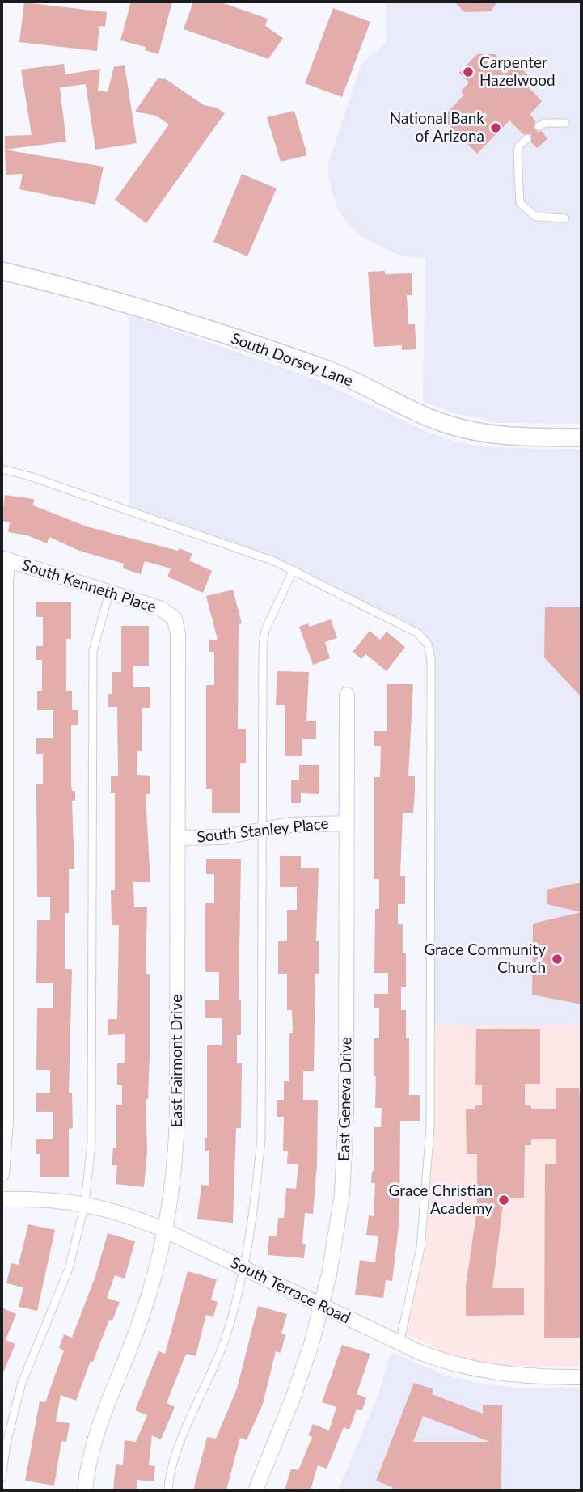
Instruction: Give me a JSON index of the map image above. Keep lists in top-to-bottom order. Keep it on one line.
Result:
{"streets":{"street":["South Dorsey Lane","South Kenneth Place","South Stanley Place","East Fairmont Drive","East Geneva Drive","South Terrace Road"]},"crossings":[["South Kenneth Place","East Fairmont Drive"],["South Stanley Place","East Fairmont Drive"],["South Stanley Place","East Geneva Drive"],["East Fairmont Drive","South Terrace Road"],["East Geneva Drive","South Terrace Road"]],"places":["Carpenter Hazelwood","National Bank of Arizona","Grace Community Church","Grace Christian Academy"]}
